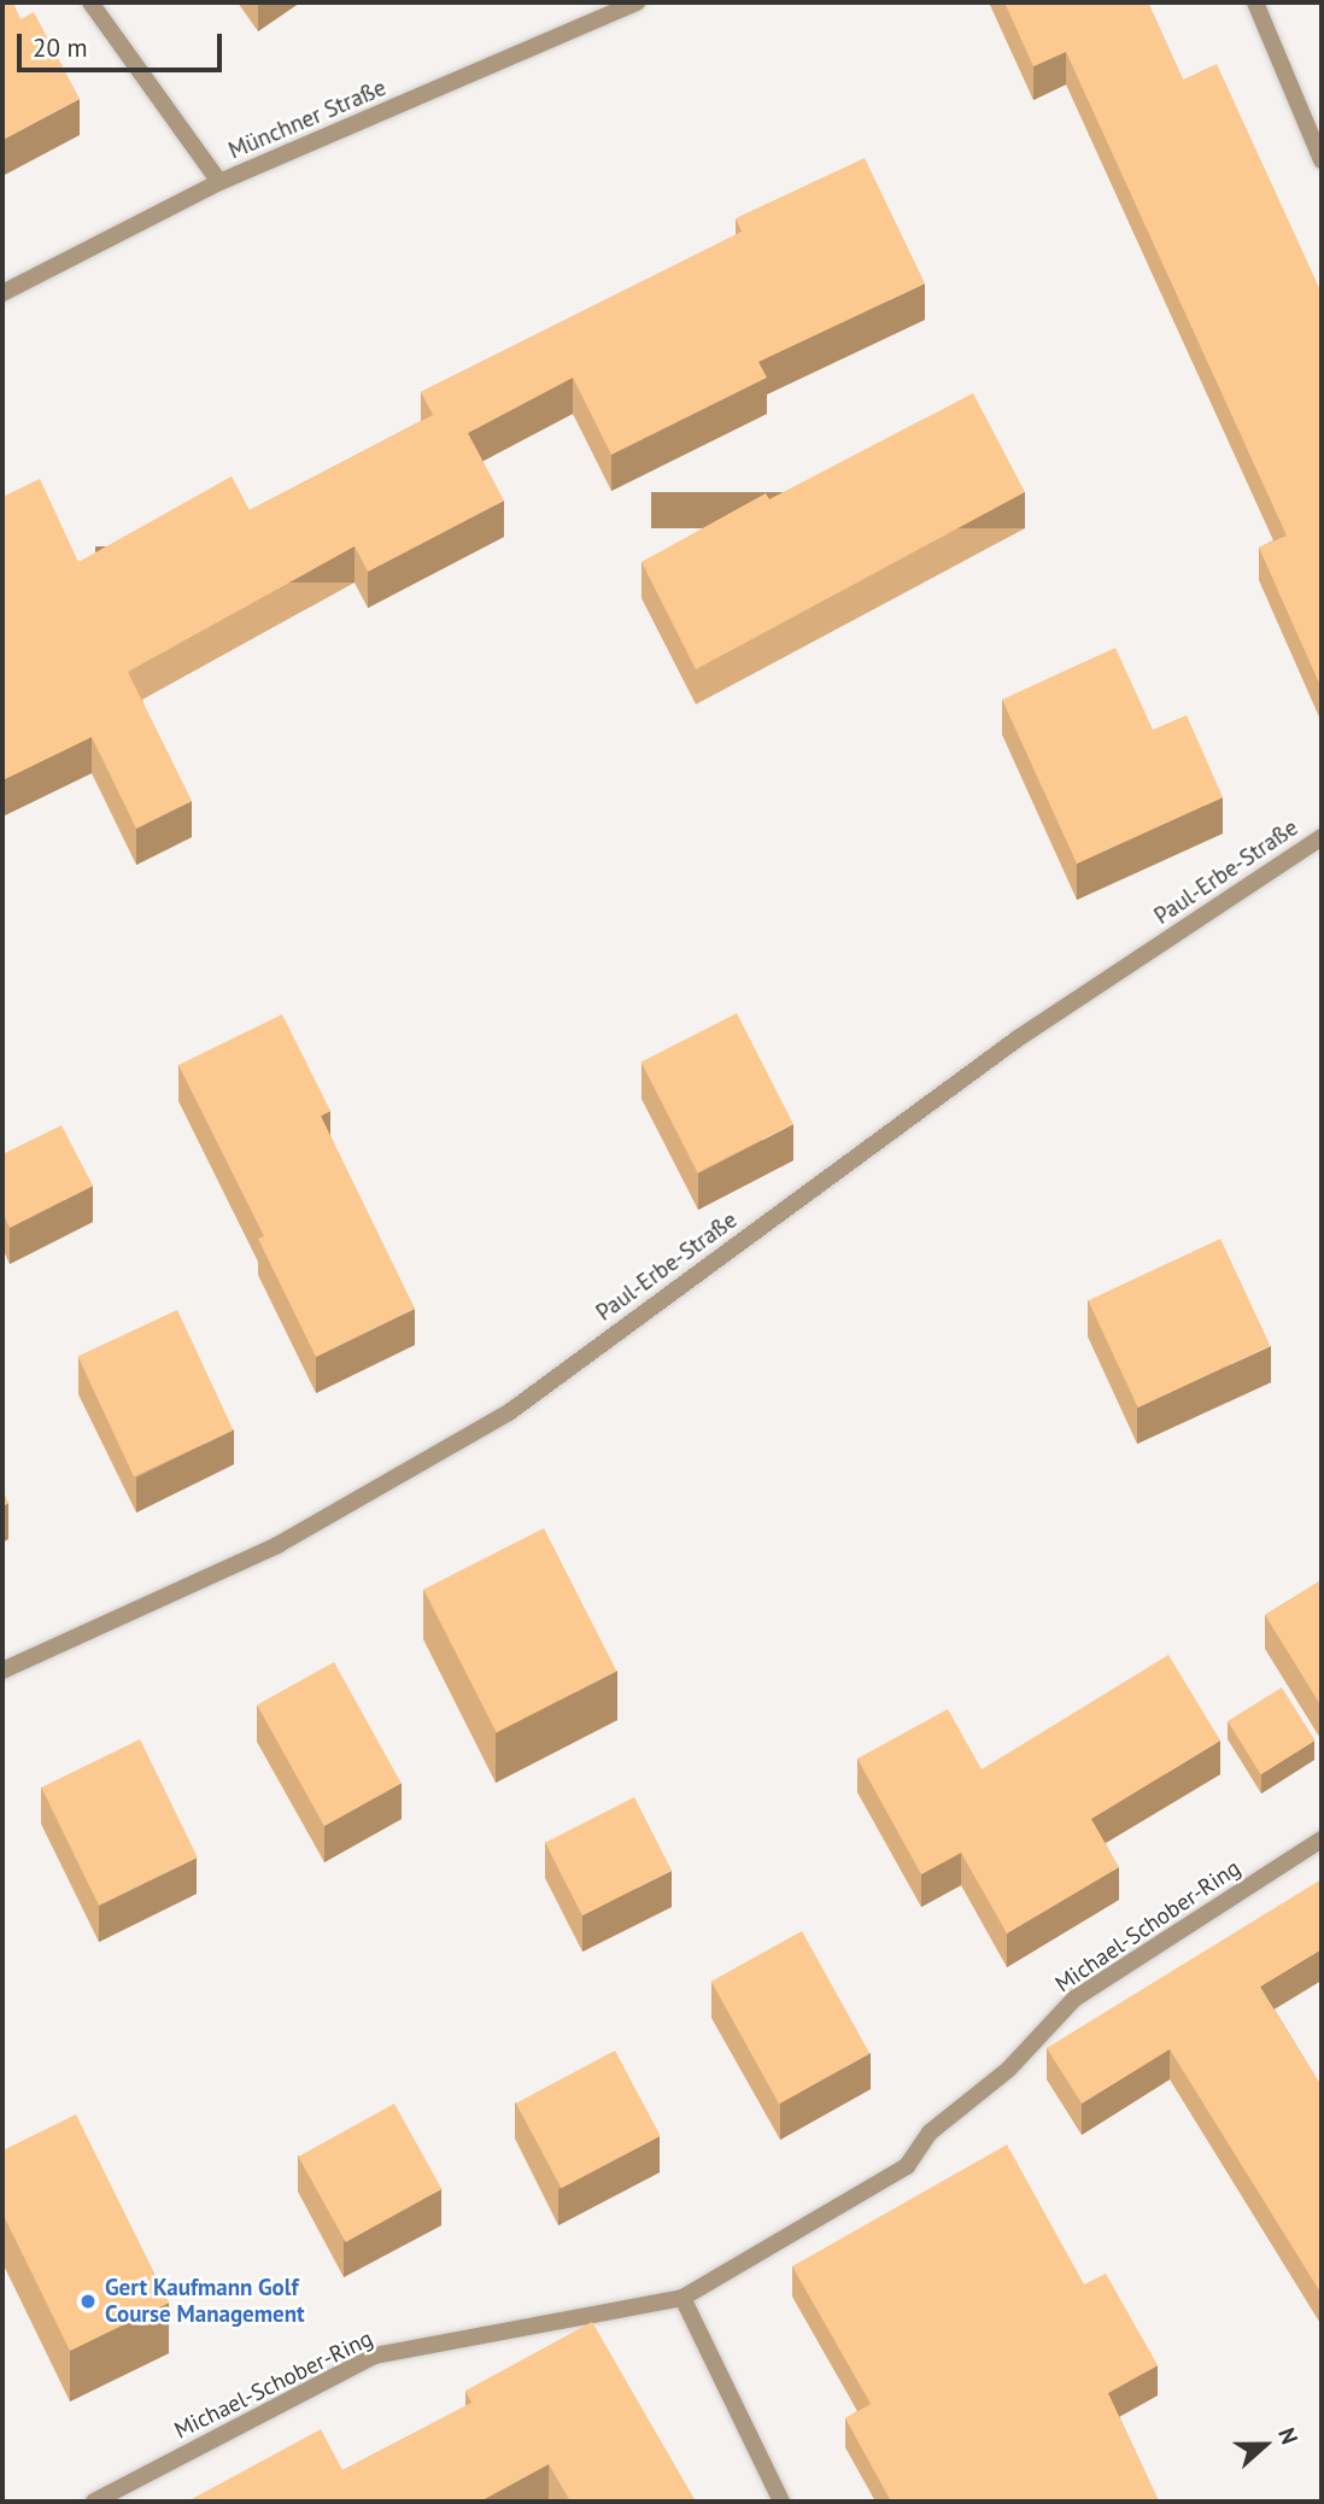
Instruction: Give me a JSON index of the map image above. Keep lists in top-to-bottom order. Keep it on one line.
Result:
{"streets":{"street":["Münchner Straße","Paul-Erbe-Straße","Michael-Schober-Ring"]},"places":["Gert Kaufmann Golf Course Management"],"scale_bar":"20 m","north":"right"}
